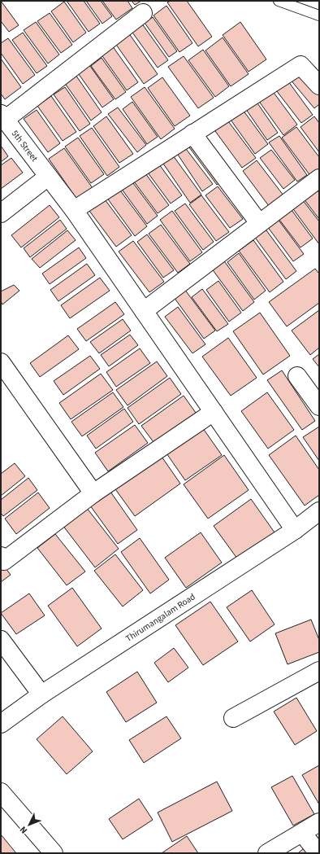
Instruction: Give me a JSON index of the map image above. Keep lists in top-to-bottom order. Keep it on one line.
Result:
{"streets":{"street":["5th Street","Thirumangalam Road"]},"crossings":[["5th Street","Thirumangalam Road"]],"north":"bottom left"}
